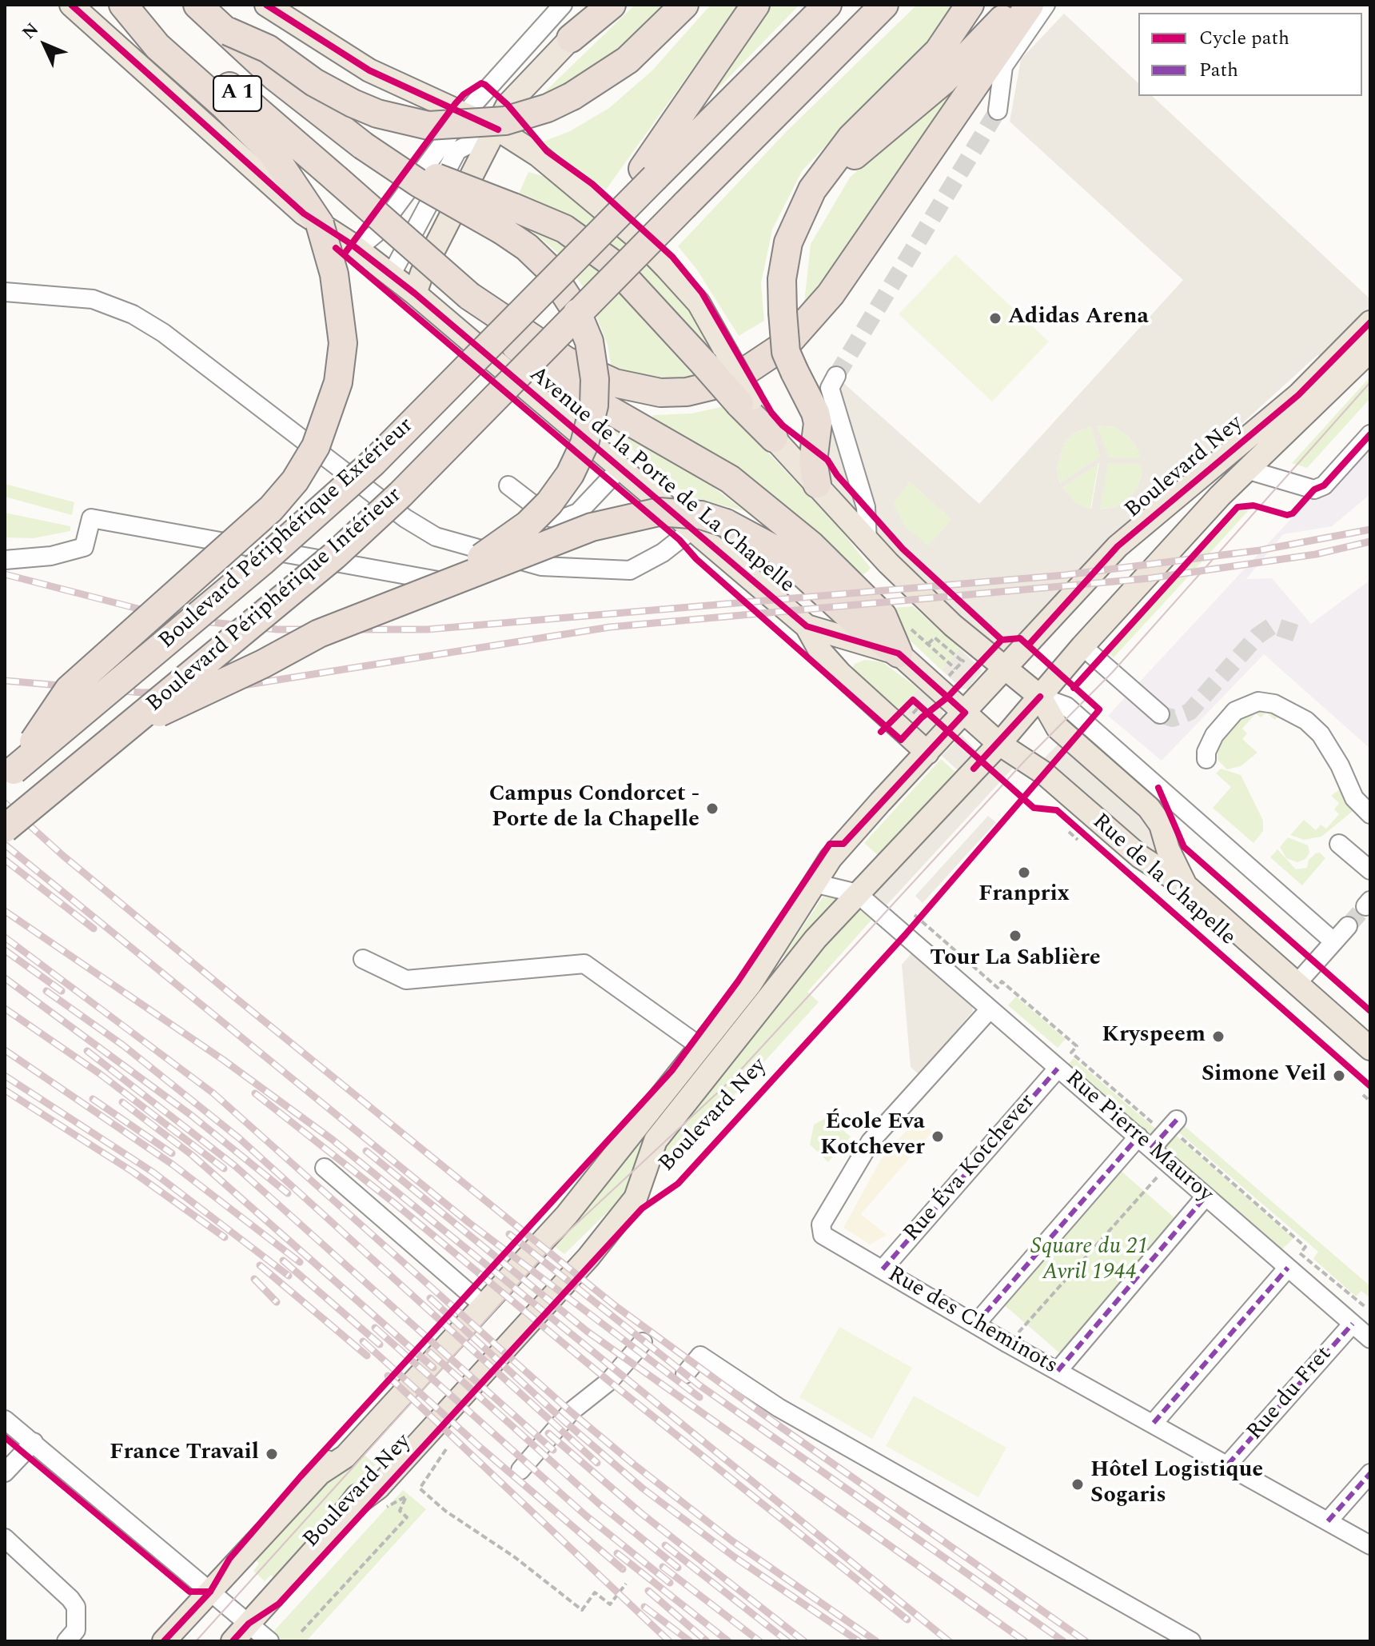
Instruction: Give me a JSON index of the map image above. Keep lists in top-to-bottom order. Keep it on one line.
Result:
{"streets":{"highway":["A 1","Boulevard Périphérique Extérieur","Boulevard Périphérique Intérieur"],"main road":["Boulevard Ney","Avenue de la Porte de La Chapelle","Rue de la Chapelle"],"street":["Rue Pierre Mauroy","Rue Éva Kotchever","Rue des Cheminots","Rue du Fret"]},"crossings":[["Boulevard Ney","Avenue de la Porte de La Chapelle"],["Boulevard Ney","Rue de la Chapelle"],["Avenue de la Porte de La Chapelle","Rue de la Chapelle"],["Rue Pierre Mauroy","Rue Éva Kotchever"],["Rue Pierre Mauroy","Rue des Cheminots"],["Rue Pierre Mauroy","Rue du Fret"],["Rue Éva Kotchever","Rue des Cheminots"],["Rue des Cheminots","Rue du Fret"]],"parks":["Square du 21 Avril 1944"],"places":["Adidas Arena","Campus Condorcet - Porte de la Chapelle","Franprix","Tour La Sablière","Kryspeem","Simone Veil","École Eva Kotchever","France Travail","Hôtel Logistique Sogaris"],"legend":["Cycle path","Path"],"north":"top left"}
